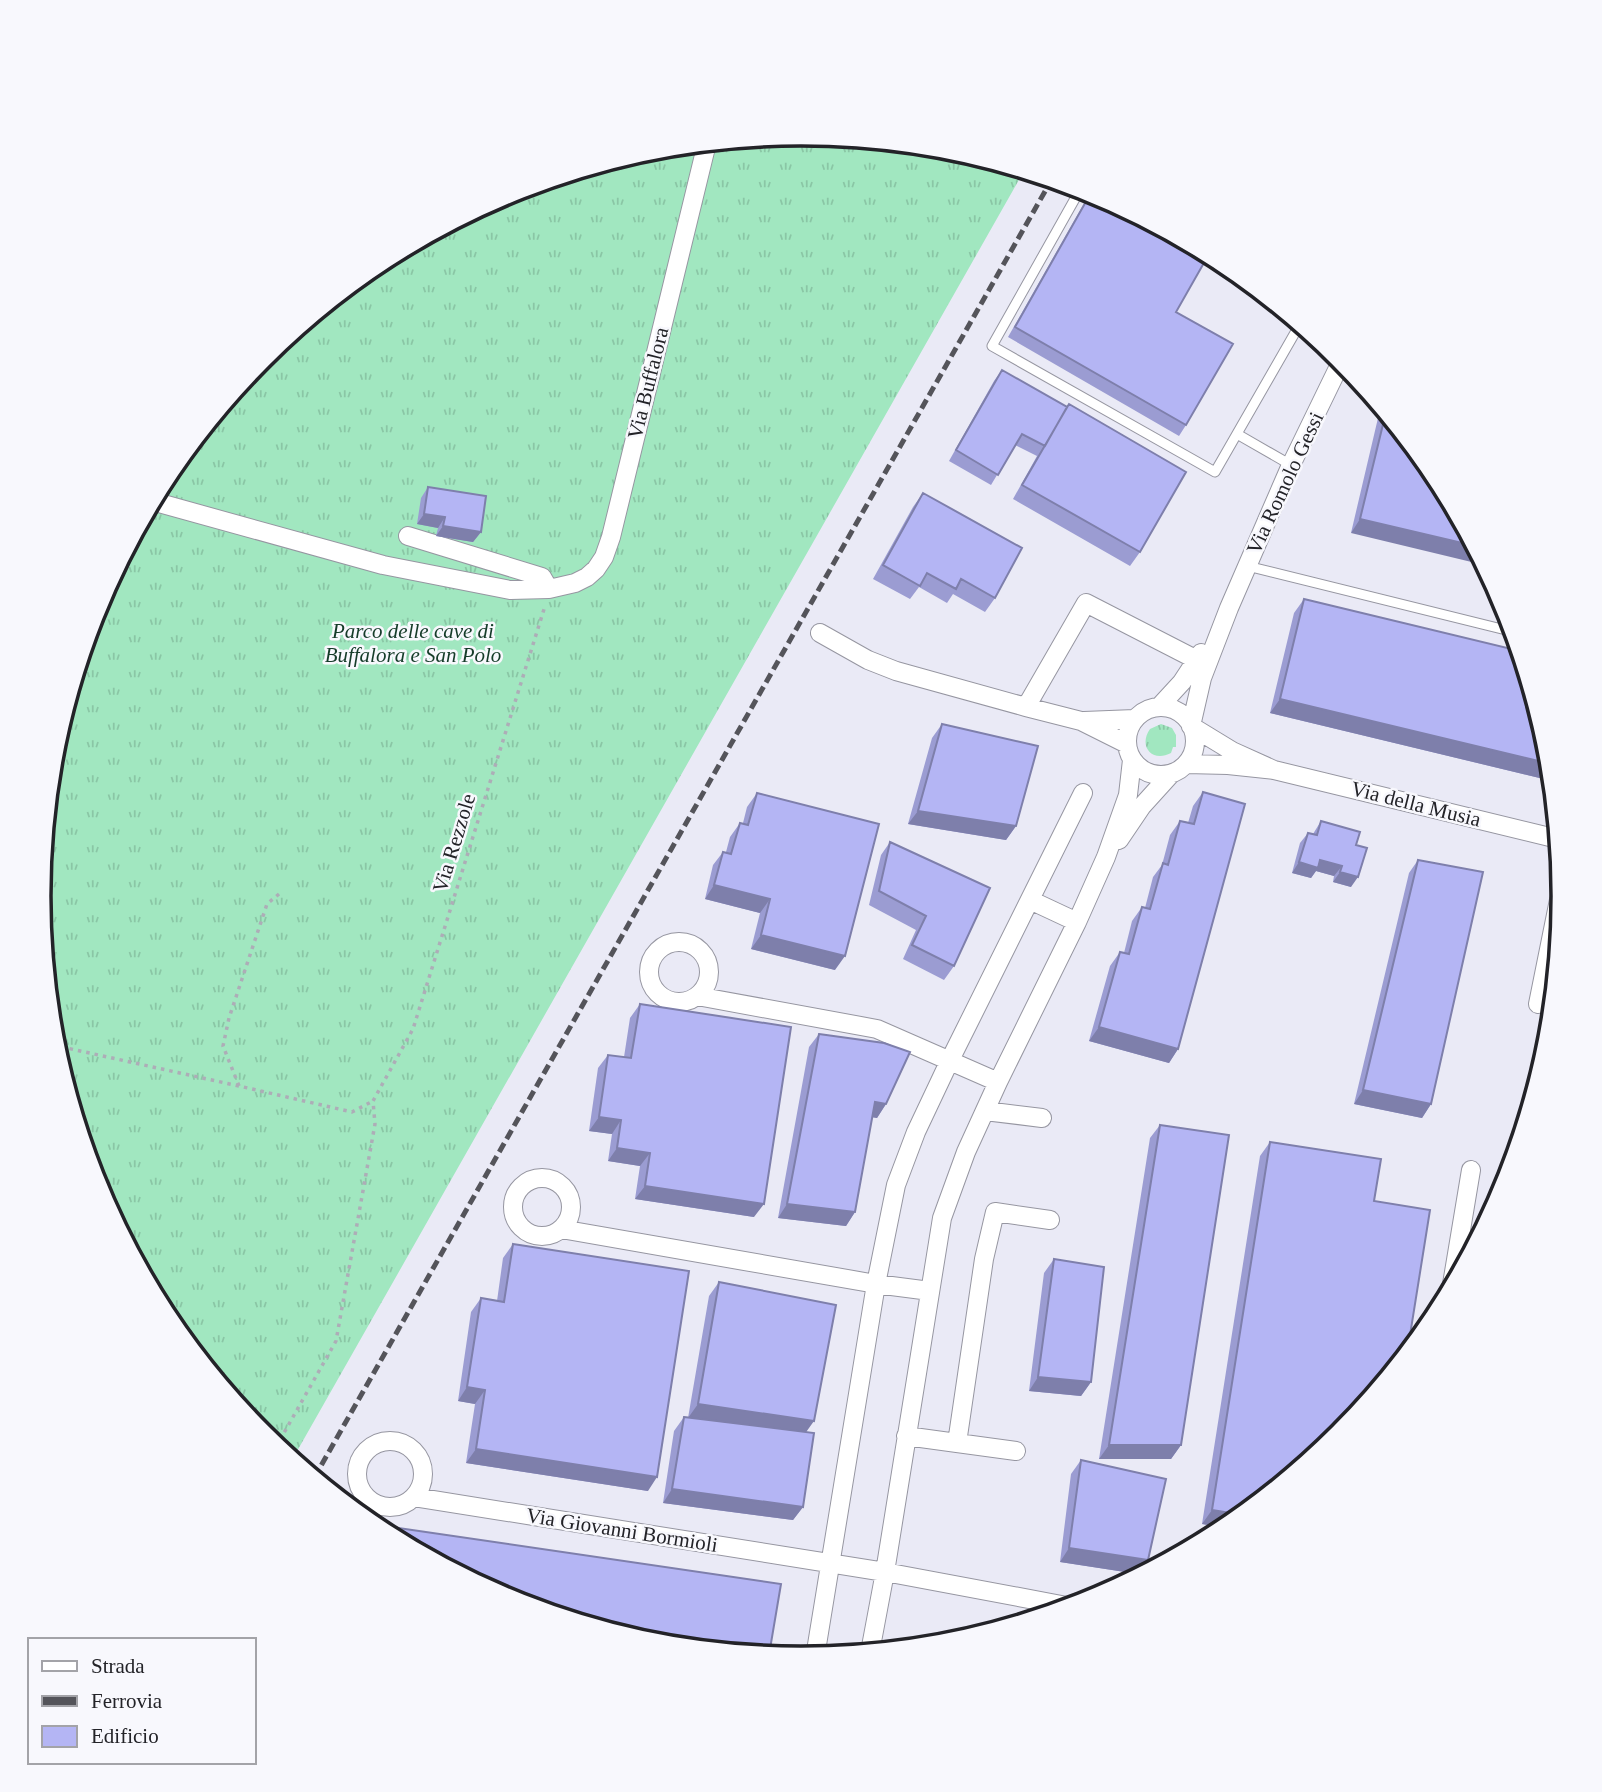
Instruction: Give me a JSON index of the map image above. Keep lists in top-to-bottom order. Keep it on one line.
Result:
{"streets":{"street":["Via Buffalora","Via Romolo Gessi","Via della Musia","Via Giovanni Bormioli"],"path":["Via Rezzole"]},"crossings":[["Via Buffalora","Via Rezzole"],["Via Romolo Gessi","Via della Musia"]],"parks":["Parco delle cave di Buffalora e San Polo"],"legend":["Strada","Ferrovia","Edificio"]}
